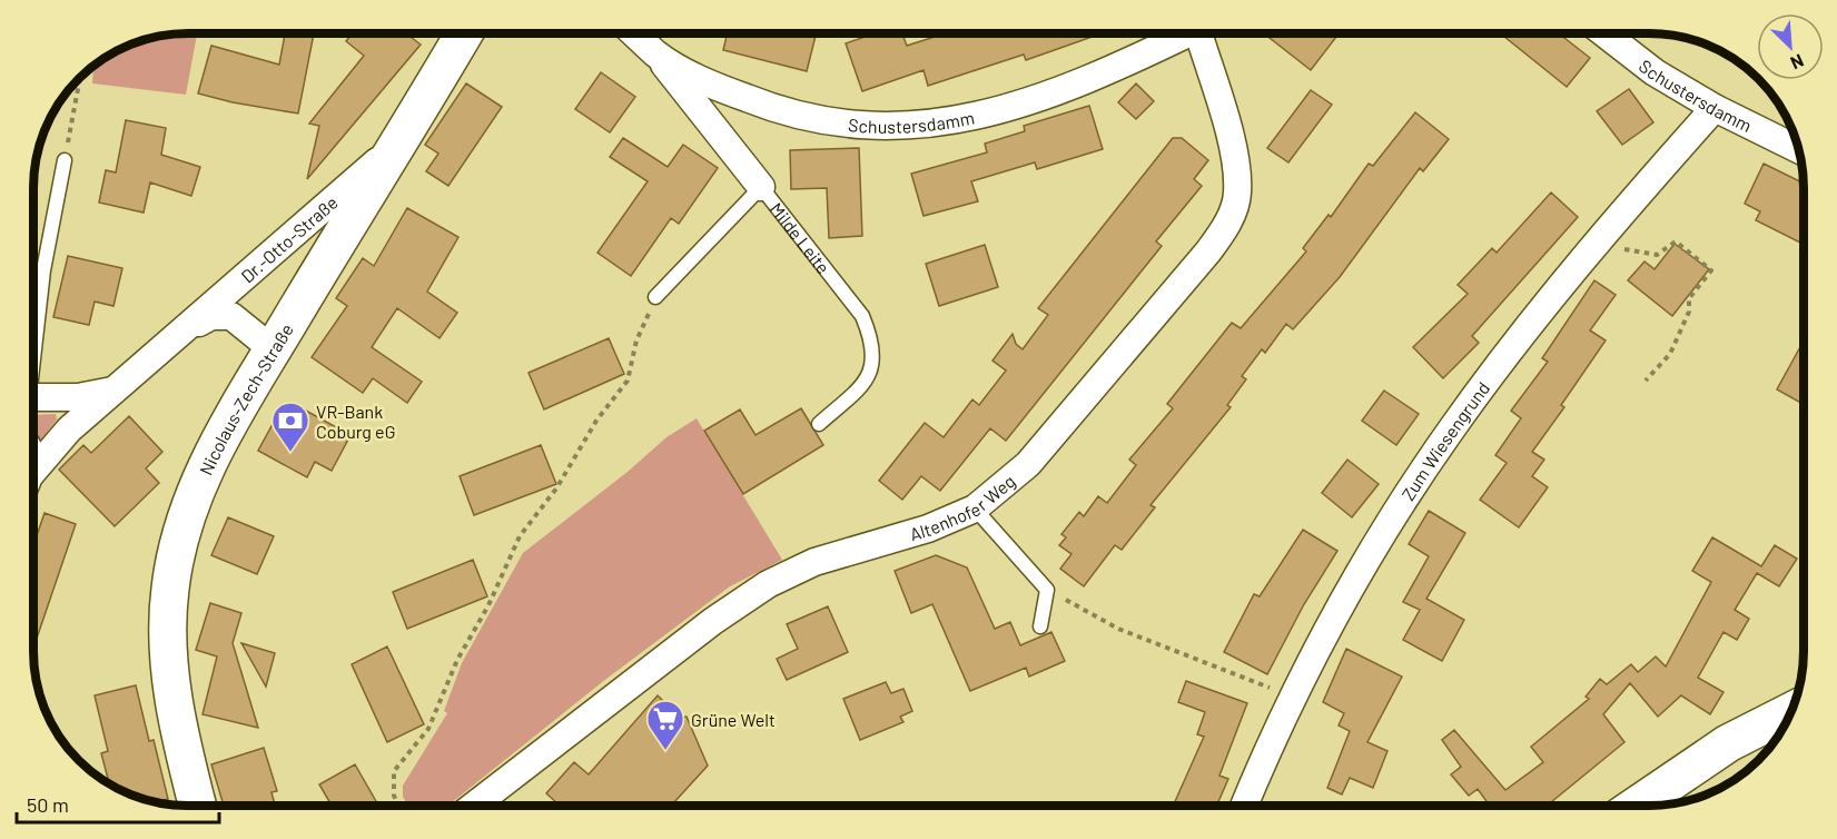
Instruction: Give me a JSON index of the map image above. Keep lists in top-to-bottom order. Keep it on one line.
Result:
{"streets":{"street":["Schustersdamm","Milde Leite","Dr.-Otto-Straße","Nicolaus-Zech-Straße","Zum Wiesengrund","Altenhofer Weg"]},"crossings":[["Schustersdamm","Milde Leite"],["Schustersdamm","Zum Wiesengrund"],["Dr.-Otto-Straße","Nicolaus-Zech-Straße"]],"places":{"bank":["VR-Bank Coburg eG"],"supermarket":["Grüne Welt"]},"scale_bar":"50 m","north":"bottom right"}
